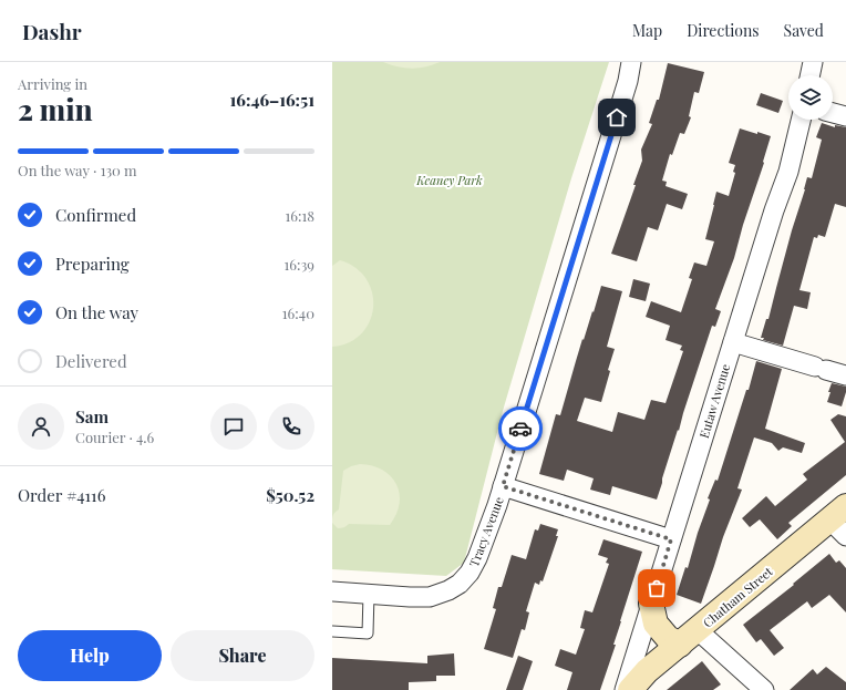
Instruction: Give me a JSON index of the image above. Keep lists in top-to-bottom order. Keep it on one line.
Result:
{"streets":{"main road":["Chatham Street"],"street":["Eutaw Avenue","Tracy Avenue"]},"parks":["Keaney Park"],"page":{"header":"Dashr","nav":["Map","Directions","Saved"],"heading":["2 min","Arriving in","16:46–16:51"],"panel":["Sam","Courier · 4.6","Order #4116","$50.52"],"bar":"On the way · 130 m","list":[["Confirmed","16:18"],["Preparing","16:39"],["On the way","16:40"],"Delivered"],"buttons":["Help","Share"]}}
